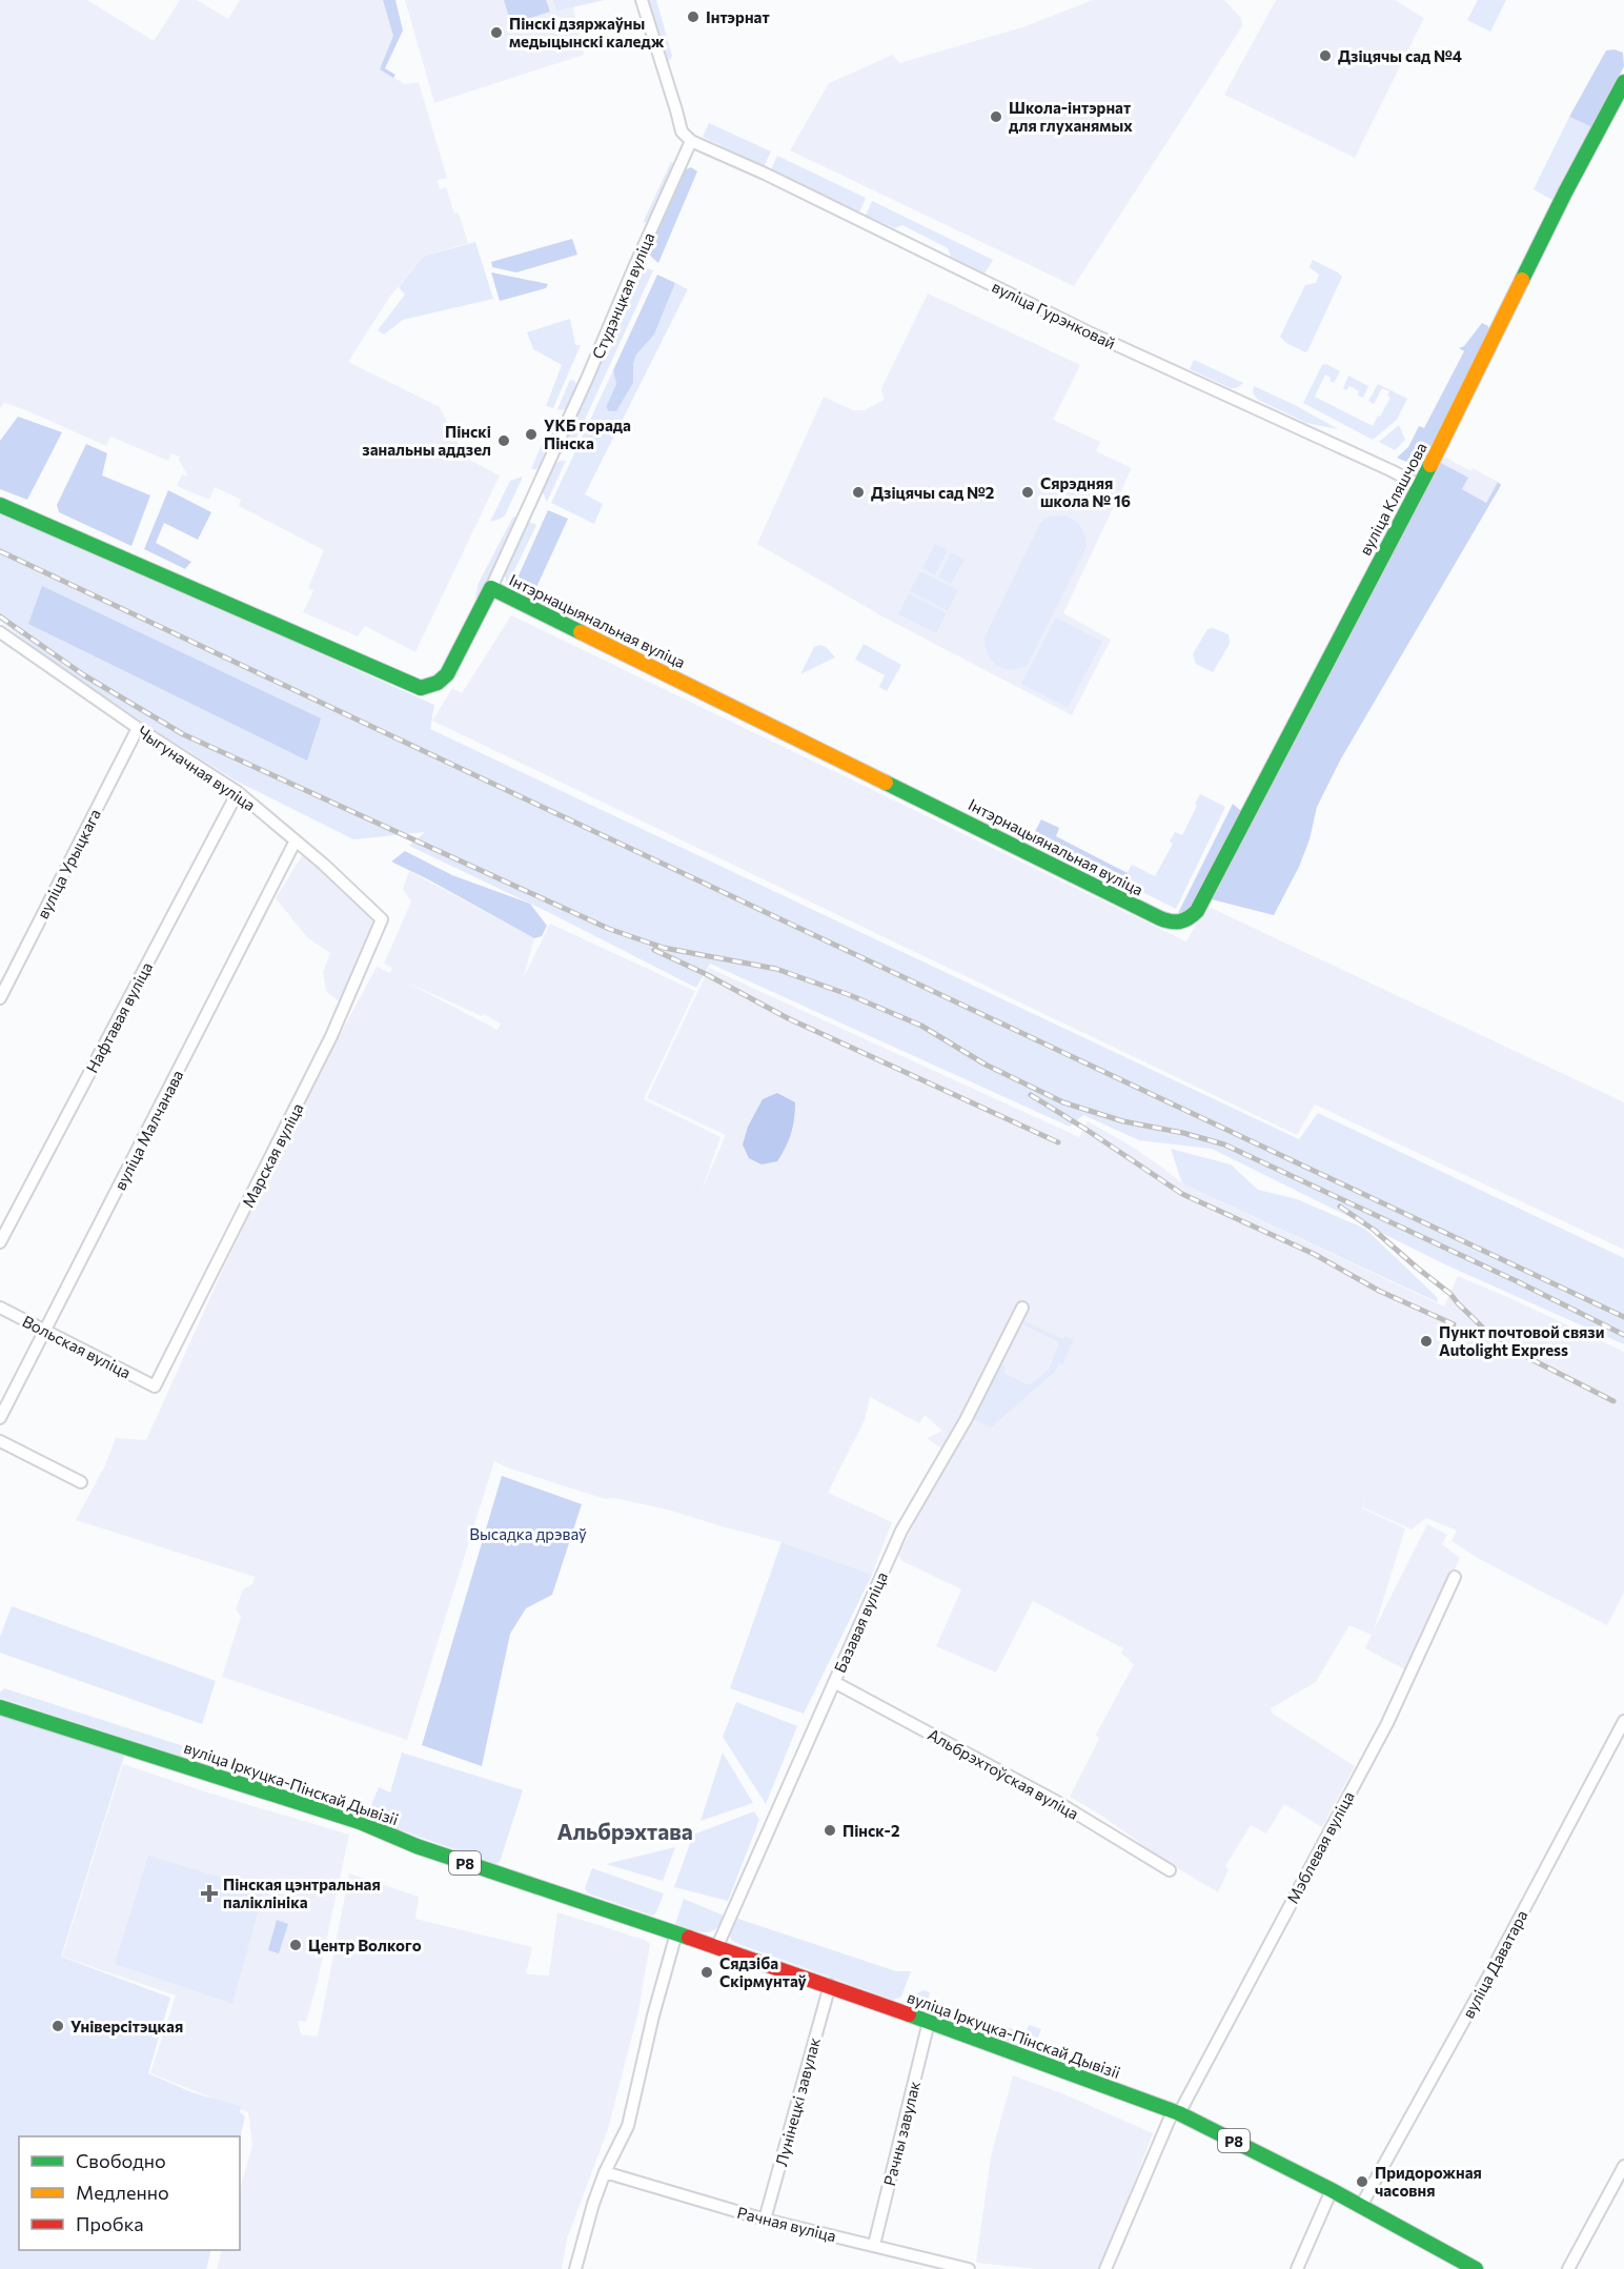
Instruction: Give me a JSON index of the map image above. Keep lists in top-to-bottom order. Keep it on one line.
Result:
{"streets":{"street":["Студэнцкая вуліца","вуліца Гурэнковай","вуліца Кляшчова","Інтэрнацыянальная вуліца","Чыгуначная вуліца","вуліца Урыцкага","Нафтавая вуліца","вуліца Малчанава","Марская вуліца","Вольская вуліца","Базавая вуліца","Альбрэхтоўская вуліца","вуліца Іркуцка-Пінскай Дывізіі","Мэблевая вуліца","Р8","вуліца Даватара","Лунінецкі завулак","Рачны завулак","Рачная вуліца"]},"crossings":[["Студэнцкая вуліца","вуліца Гурэнковай"],["Студэнцкая вуліца","Інтэрнацыянальная вуліца"],["вуліца Гурэнковай","вуліца Кляшчова"],["вуліца Кляшчова","Інтэрнацыянальная вуліца"],["Чыгуначная вуліца","вуліца Урыцкага"],["Чыгуначная вуліца","Нафтавая вуліца"],["Чыгуначная вуліца","вуліца Малчанава"],["Чыгуначная вуліца","Марская вуліца"],["вуліца Малчанава","Вольская вуліца"],["Марская вуліца","Вольская вуліца"],["Базавая вуліца","Альбрэхтоўская вуліца"],["Базавая вуліца","вуліца Іркуцка-Пінскай Дывізіі"],["вуліца Іркуцка-Пінскай Дывізіі","Мэблевая вуліца"],["вуліца Іркуцка-Пінскай Дывізіі","Р8"],["вуліца Іркуцка-Пінскай Дывізіі","Лунінецкі завулак"],["вуліца Іркуцка-Пінскай Дывізіі","Рачны завулак"],["Р8","вуліца Даватара"],["Лунінецкі завулак","Рачная вуліца"],["Рачны завулак","Рачная вуліца"]],"districts":["Альбрэхтава"],"parks":["Высадка дрэваў"],"places":{"other":["Інтэрнат","Пінскі дзяржаўны медыцынскі каледж","Дзіцячы сад №4","Школа-інтэрнат для глуханямых","УКБ горада Пінска","Пінскі занальны аддзел","Дзіцячы сад №2","Сярэдняя школа № 16","Пункт почтовой связи Autolight Express","Пінск-2","Центр Волкого","Сядзіба Скірмунтаў","Універсітэцкая","Придорожная часовня"],"health":["Пінская цэнтральная паліклініка"]},"legend":["Свободно","Медленно","Пробка"]}
